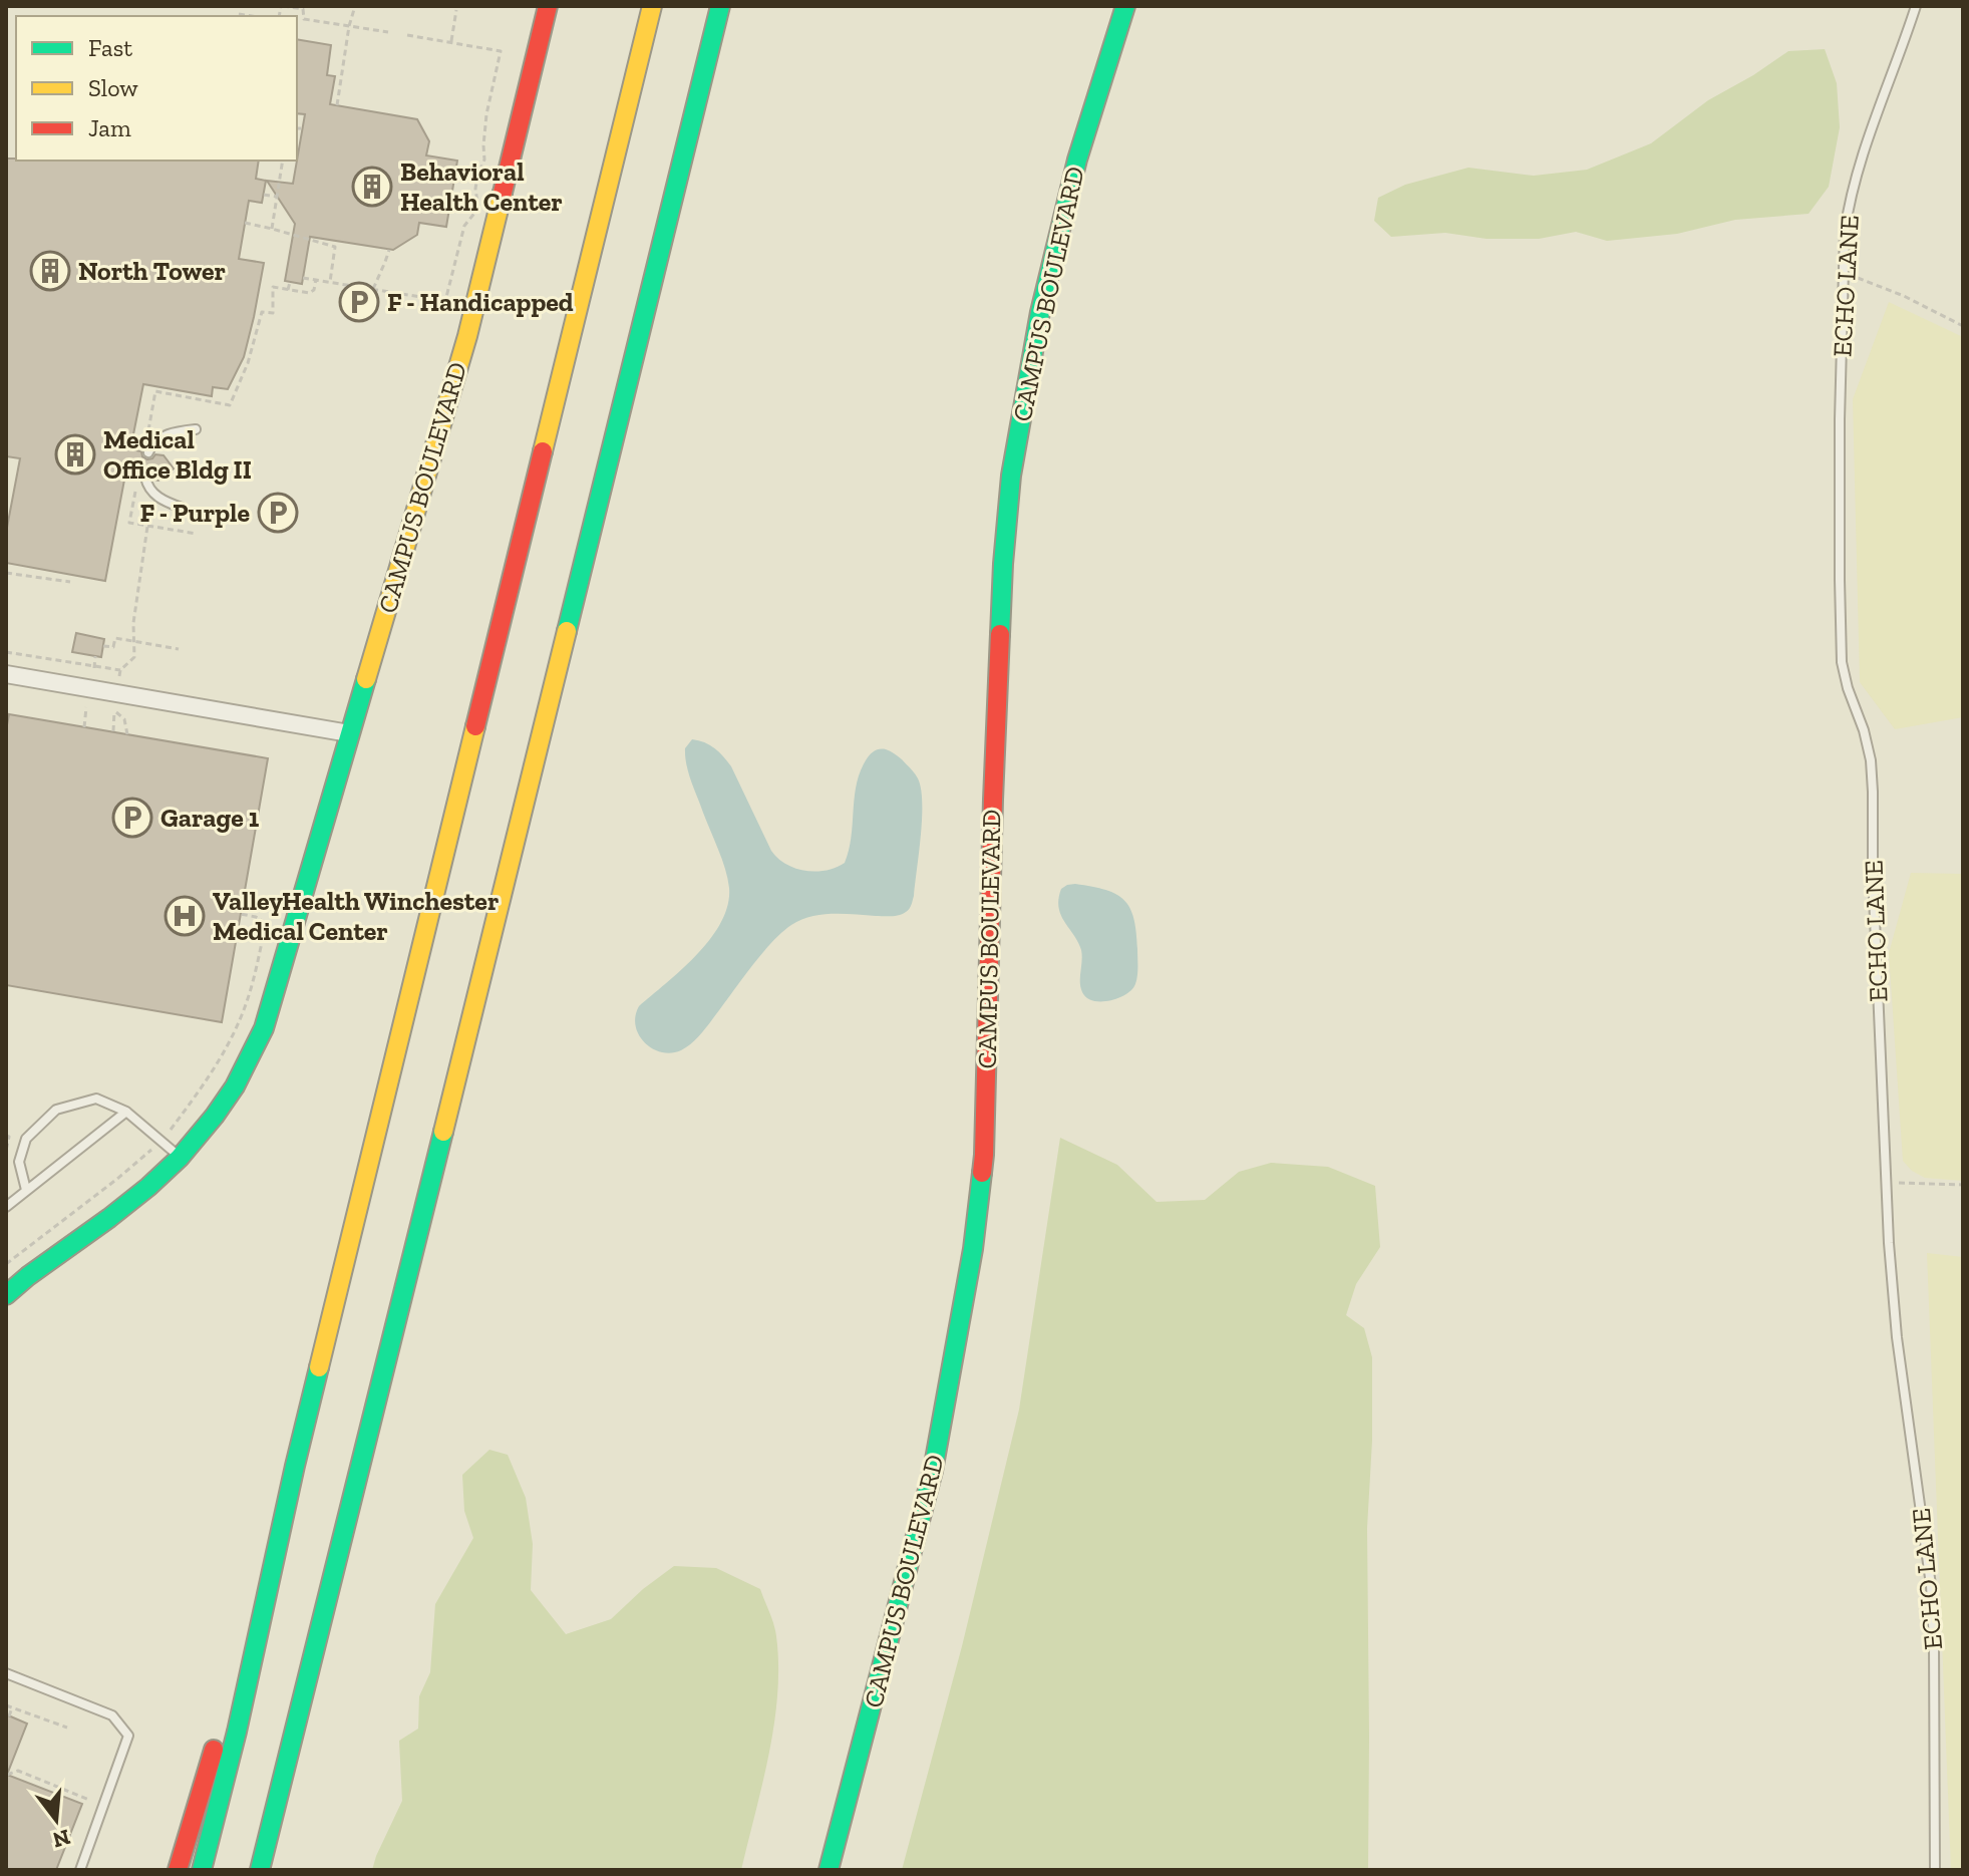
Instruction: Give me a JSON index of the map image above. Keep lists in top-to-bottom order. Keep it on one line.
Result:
{"streets":{"main road":["CAMPUS BOULEVARD"],"lane":["ECHO LANE"]},"places":{"building":["Behavioral Health Center","North Tower","Medical Office Bldg II"],"parking":["F - Handicapped","F - Purple","Garage 1"],"hospital":["ValleyHealth Winchester Medical Center"]},"legend":["Fast","Slow","Jam"],"north":"bottom"}
